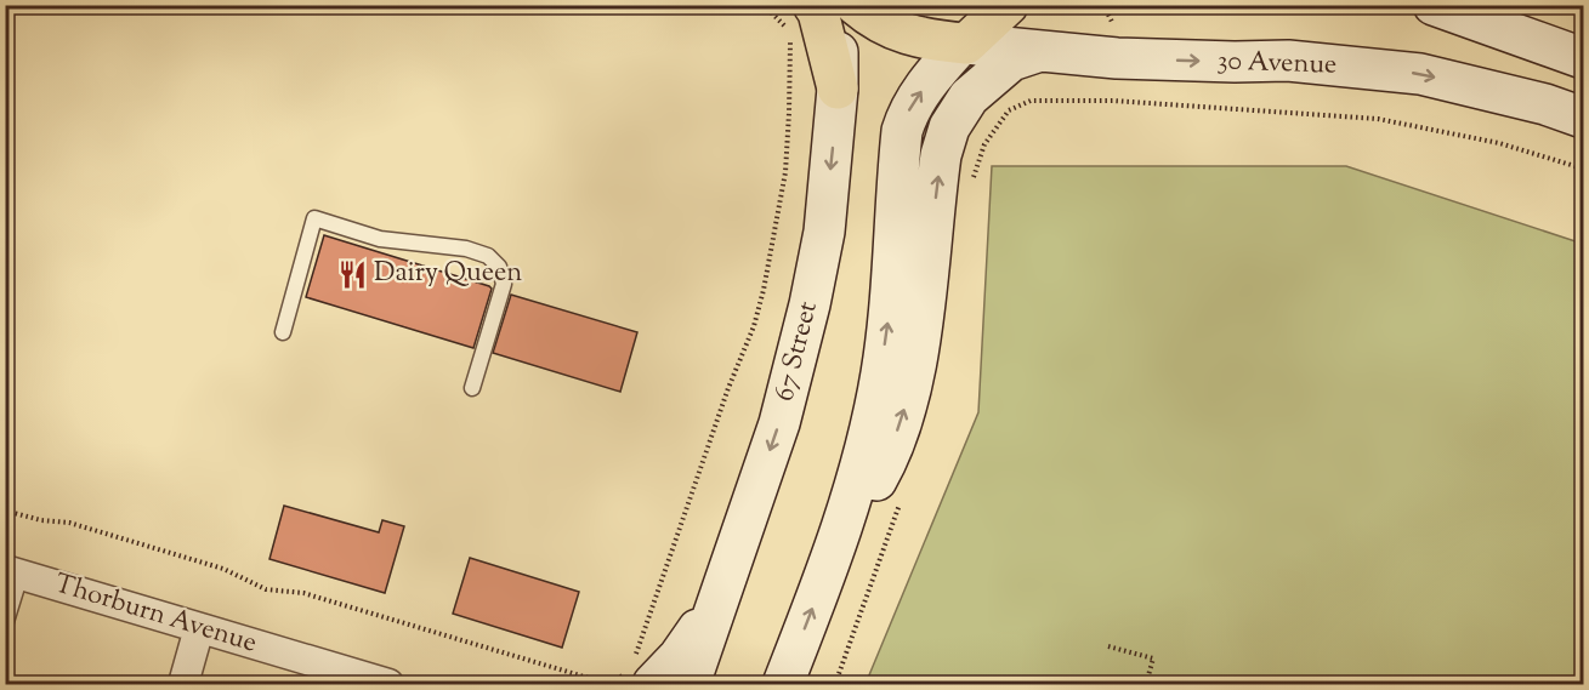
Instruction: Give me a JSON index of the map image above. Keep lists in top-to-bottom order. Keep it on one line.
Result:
{"streets":{"main road":["30 Avenue","67 Street"],"street":["Thorburn Avenue"]},"one_way":["30 Avenue"],"places":{"restaurant":["Dairy Queen"]}}
